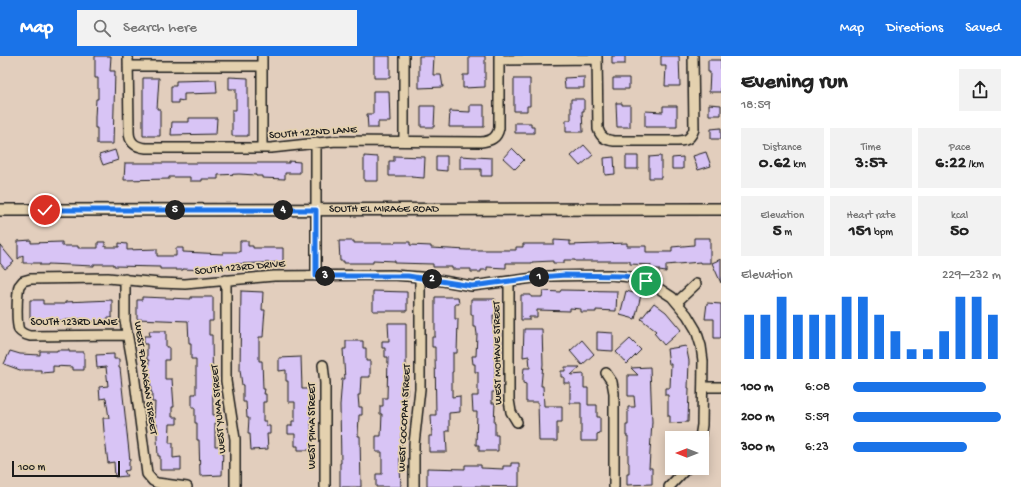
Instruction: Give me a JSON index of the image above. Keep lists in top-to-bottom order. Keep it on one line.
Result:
{"streets":{"main road":["SOUTH EL MIRAGE ROAD"],"street":["SOUTH 122ND LANE","SOUTH 123RD DRIVE","SOUTH 123RD LANE","WEST MOHAVE STREET","WEST FLANAGAN STREET","WEST YUMA STREET","WEST COCOPAH STREET","WEST PIMA STREET"]},"crossings":[["SOUTH 123RD DRIVE","SOUTH 123RD LANE"],["SOUTH 123RD DRIVE","WEST MOHAVE STREET"],["SOUTH 123RD DRIVE","WEST FLANAGAN STREET"],["SOUTH 123RD DRIVE","WEST YUMA STREET"],["SOUTH 123RD DRIVE","WEST COCOPAH STREET"],["SOUTH 123RD LANE","WEST FLANAGAN STREET"]],"scale_bar":"100 m","north":"left","page":{"header":"Map","search":"Search here","nav":["Map","Directions","Saved"],"heading":["Evening run","18:59"],"stats":[["Distance","0.62 km"],["Time","3:57"],["Pace","6:22 /km"],["Elevation","5 m"],["Heart rate","151 bpm"],["kcal","50"]],"pins":["4","5","3","1","2"],"chart":["Elevation","229–232 m"],"list":[{"name":"100 m","note":"6:08"},{"name":"200 m","note":"5:59"},{"name":"300 m","note":"6:23"}],"scale":"100 m"}}
